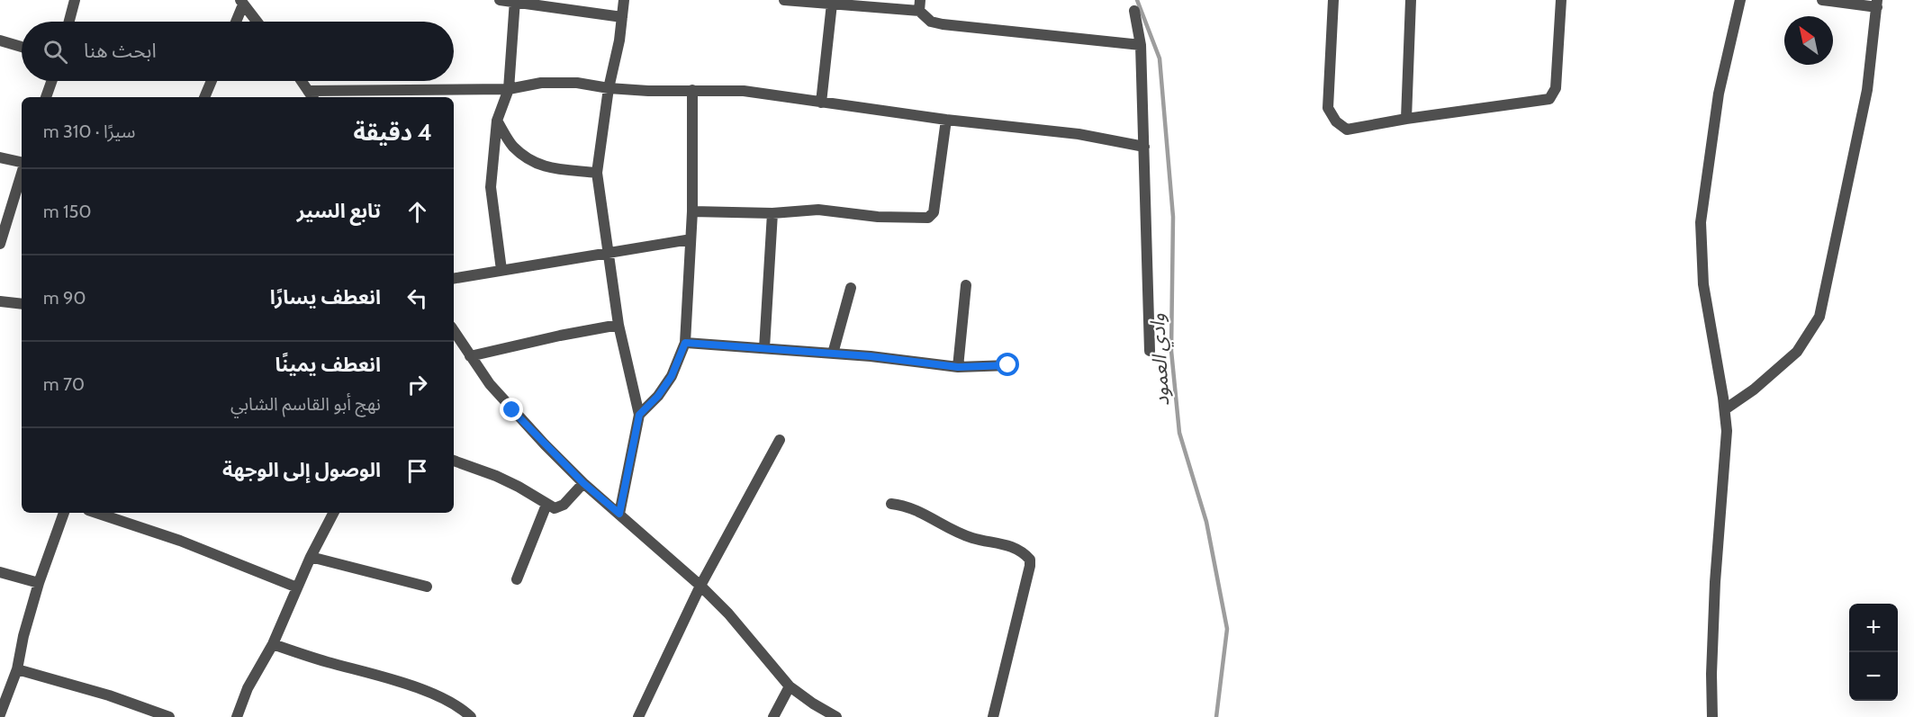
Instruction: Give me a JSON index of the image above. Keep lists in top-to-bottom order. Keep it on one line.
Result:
{"water":["وادي العمود"],"north":"top left","page":{"search":"ابحث هنا","heading":["4 دقيقة","سيرًا · 310 m"],"list":[["تابع السير","150 m"],["انعطف يسارًا","90 m"],["انعطف يمينًا","نهج أبو القاسم الشابي","70 m"],"الوصول إلى الوجهة"],"map_buttons":["+","−"]}}
